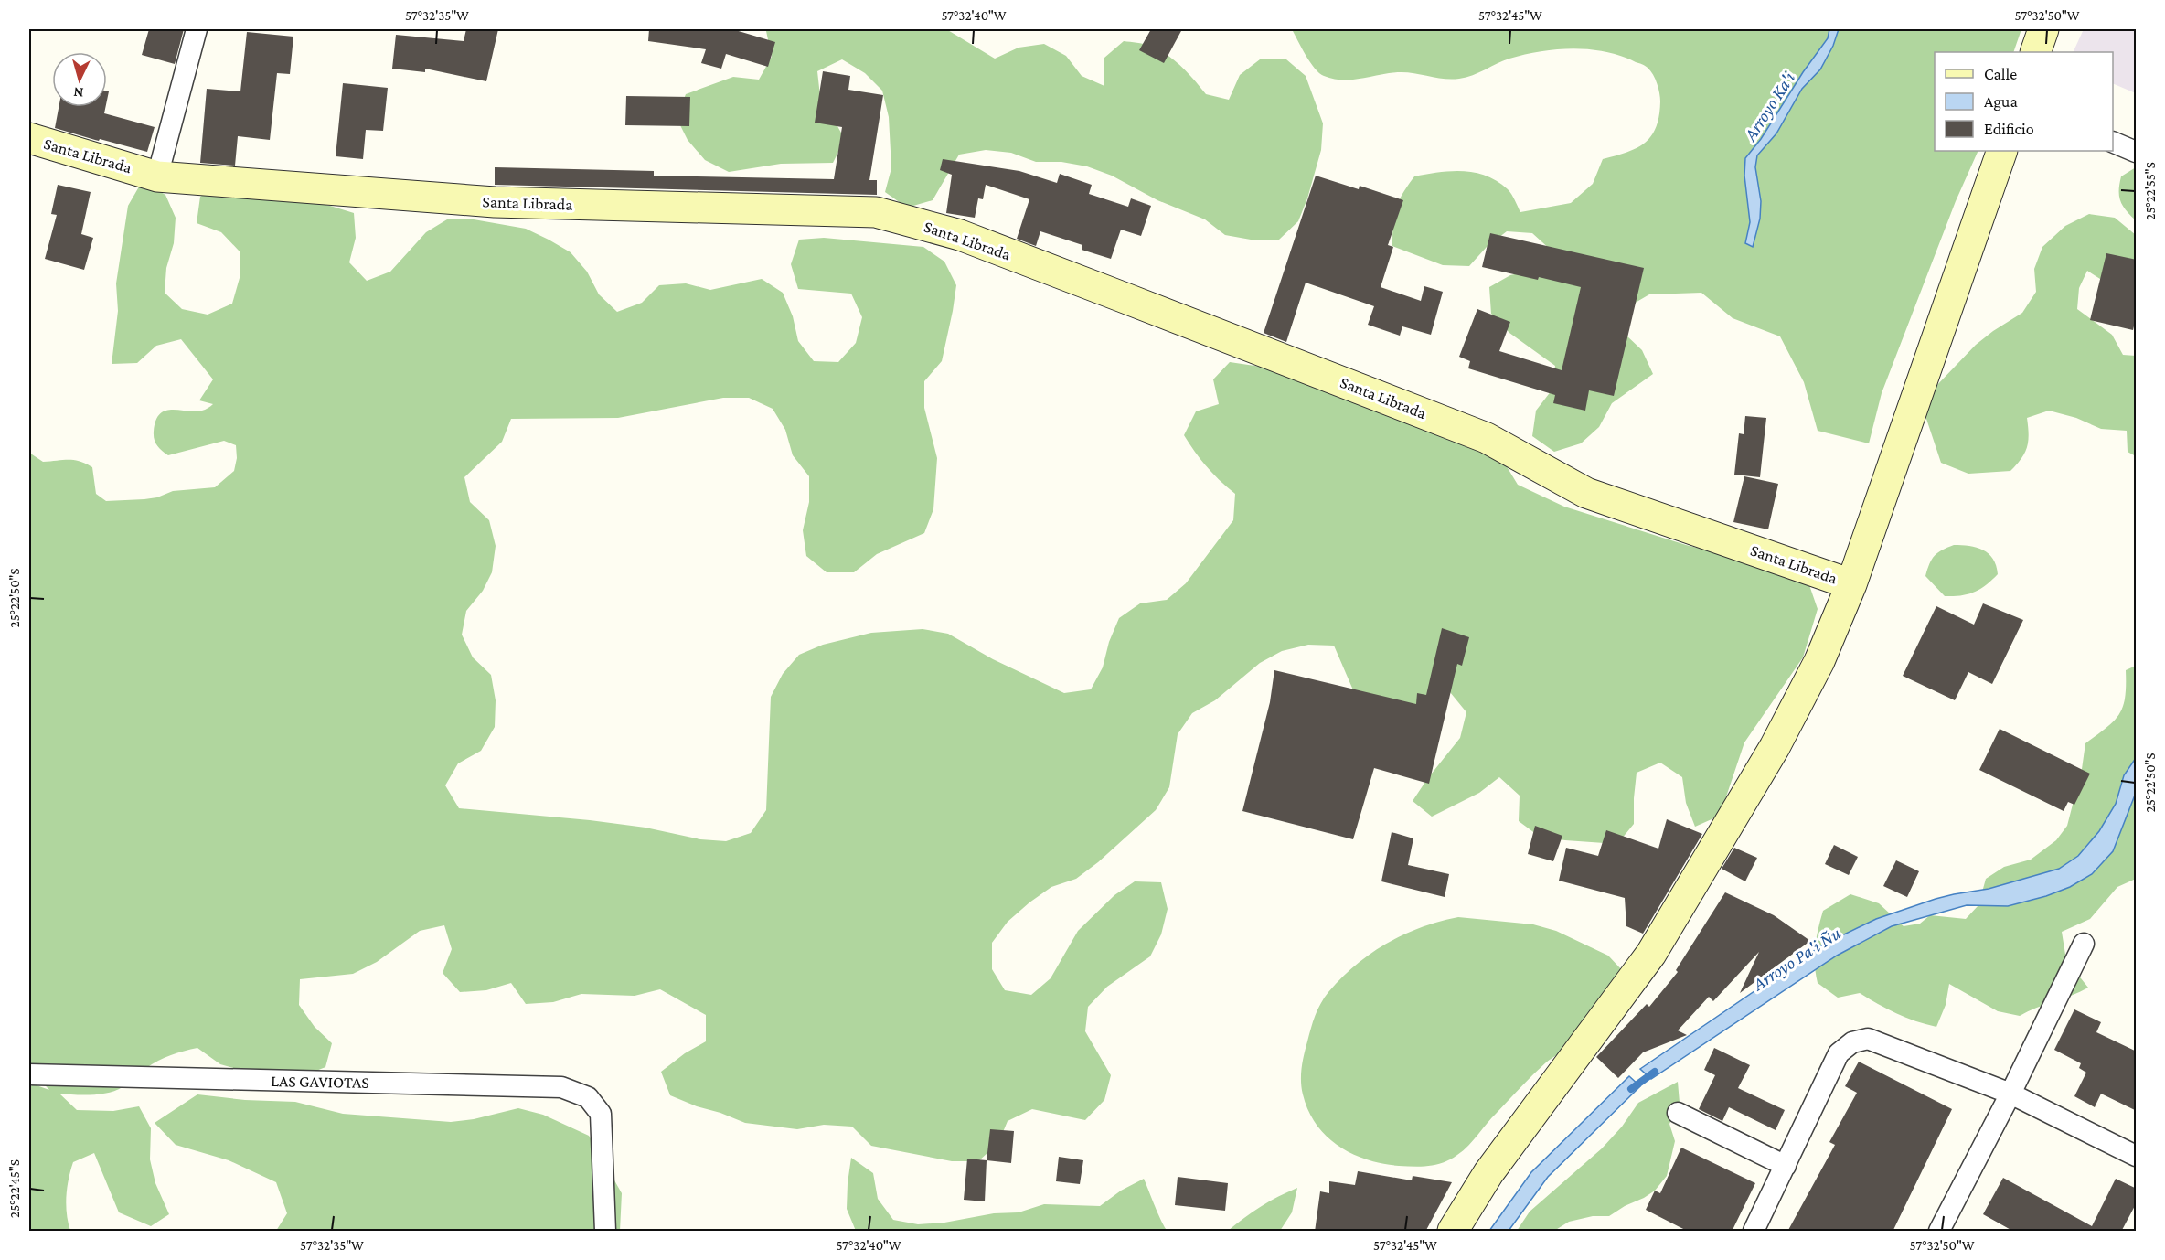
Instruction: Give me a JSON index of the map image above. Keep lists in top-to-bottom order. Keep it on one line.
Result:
{"streets":{"street":["Santa Librada","LAS GAVIOTAS"]},"water":["Arroyo Ka'i","Arroyo Pa'i Ñu"],"legend":["Calle","Agua","Edificio"],"north":"bottom","coordinates":["57°32'35\"W","57°32'40\"W","57°32'45\"W","57°32'50\"W","25°22'55\"S","25°22'50\"S","25°22'45\"S"]}
